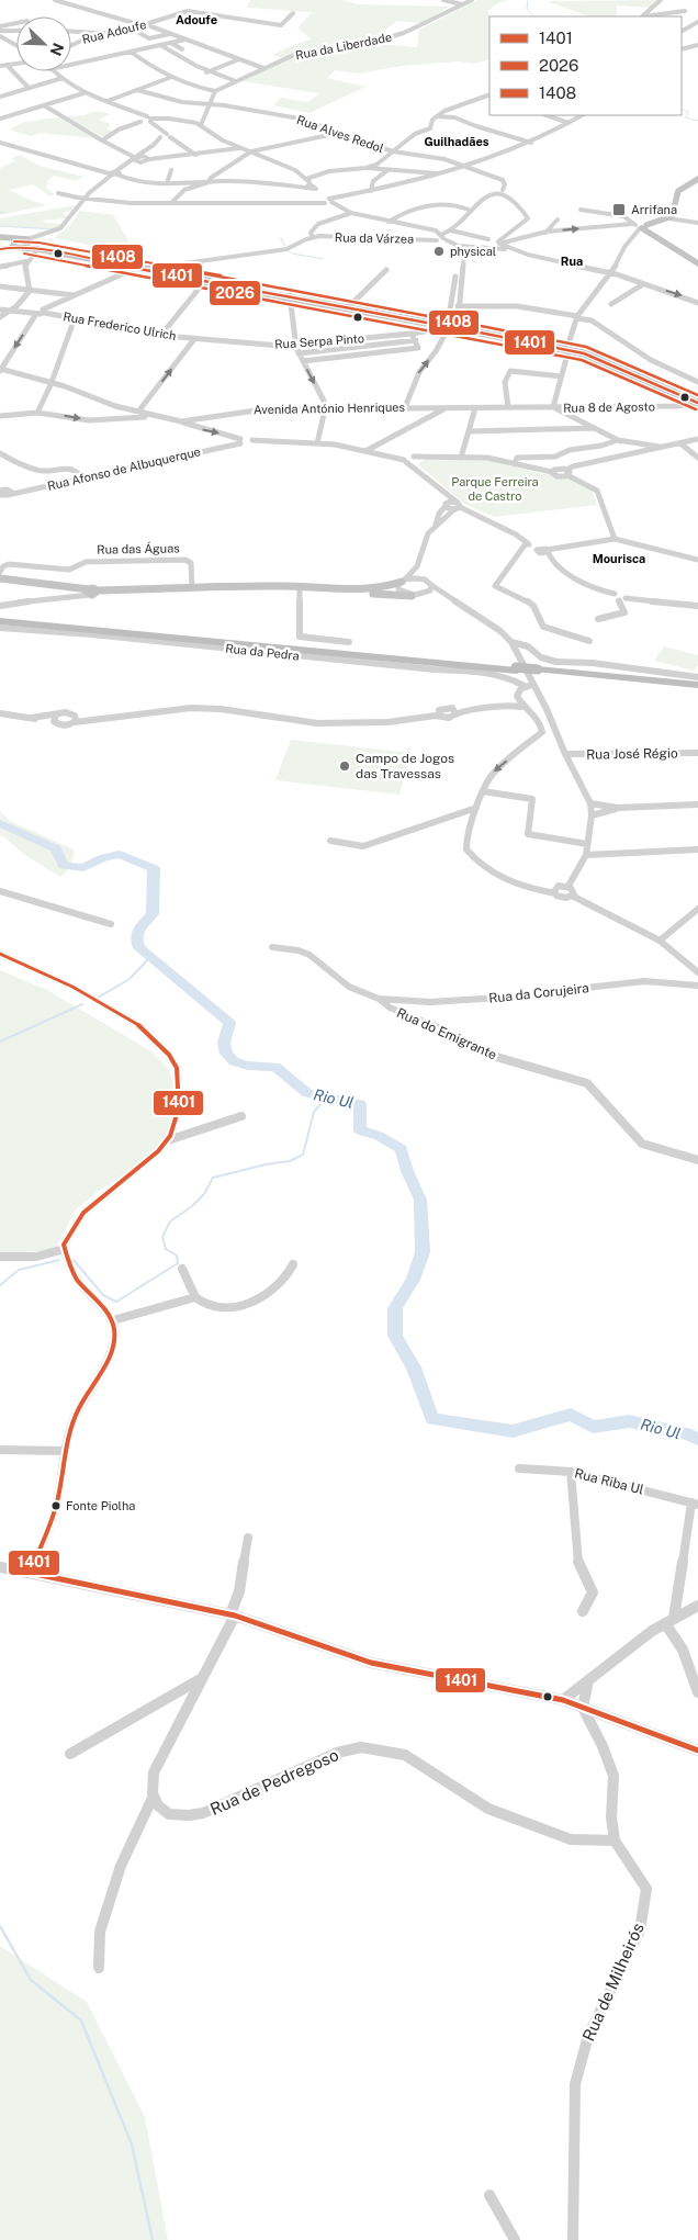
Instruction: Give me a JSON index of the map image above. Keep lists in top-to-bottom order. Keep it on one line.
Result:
{"streets":{"street":["Rua Adoufe","Rua da Liberdade","Rua Alves Redol","Rua da Várzea","Rua Frederico Ulrich","Rua Serpa Pinto","Rua 8 de Agosto","Avenida António Henriques","Rua Afonso de Albuquerque","Rua das Águas","Rua da Pedra","Rua José Régio","Rua da Corujeira","Rua do Emigrante","Rua Riba Ul","Rua de Pedregoso","Rua de Milheirós"]},"crossings":[["Rua Frederico Ulrich","Rua Serpa Pinto"],["Rua 8 de Agosto","Avenida António Henriques"],["Rua da Corujeira","Rua do Emigrante"],["Rua de Pedregoso","Rua de Milheirós"]],"districts":["Adoufe","Guilhadães","Rua","Mourisca"],"water":["Rio Ul"],"parks":["Parque Ferreira de Castro"],"places":{"transit":["Arrifana"],"other":["physical","Campo de Jogos das Travessas","Fonte Piolha"]},"lines":["transit line 1408","transit line 1401","transit line 2026"],"legend":["1401","2026","1408"],"north":"bottom right"}
